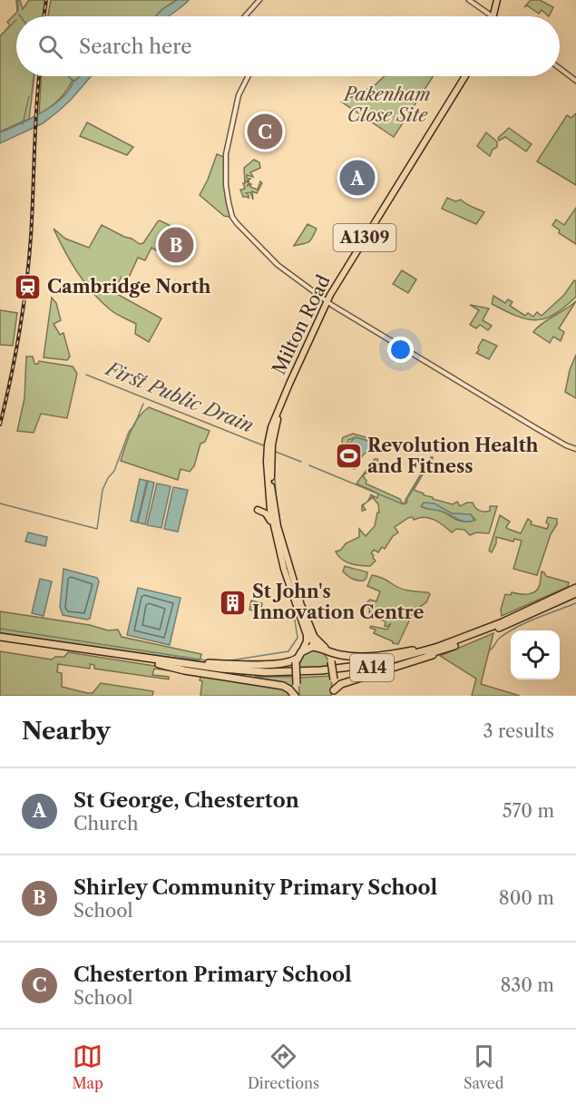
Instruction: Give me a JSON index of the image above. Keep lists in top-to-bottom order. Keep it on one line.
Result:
{"streets":{"highway":["A14"],"main road":["A1309","Milton Road"]},"crossings":[["A1309","Milton Road"],["Milton Road","A14"]],"water":["First Public Drain"],"parks":["Pakenham Close Site"],"places":{"station":["Cambridge North"],"sports":["Revolution Health and Fitness"],"building":["St John's Innovation Centre"]},"page":{"search":"Search here","pins":["C","A","B"],"heading":["Nearby","3 results"],"list":[{"mark":"A","name":"St George, Chesterton","note":"Church","value":"570 m"},{"mark":"B","name":"Shirley Community Primary School","note":"School","value":"800 m"},{"mark":"C","name":"Chesterton Primary School","note":"School","value":"830 m"}],"nav":["Map","Directions","Saved"]}}
